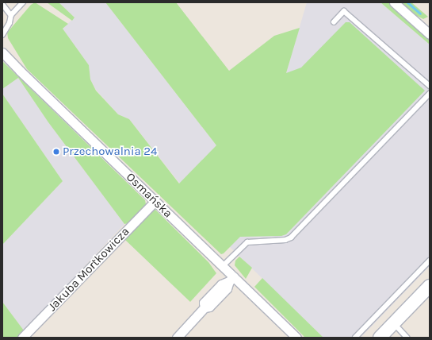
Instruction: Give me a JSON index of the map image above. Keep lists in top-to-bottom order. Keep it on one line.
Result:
{"streets":{"street":["Osmańska","Jakuba Mortkowicza"]},"crossings":[["Osmańska","Jakuba Mortkowicza"]],"places":["Przechowalnia 24"]}
